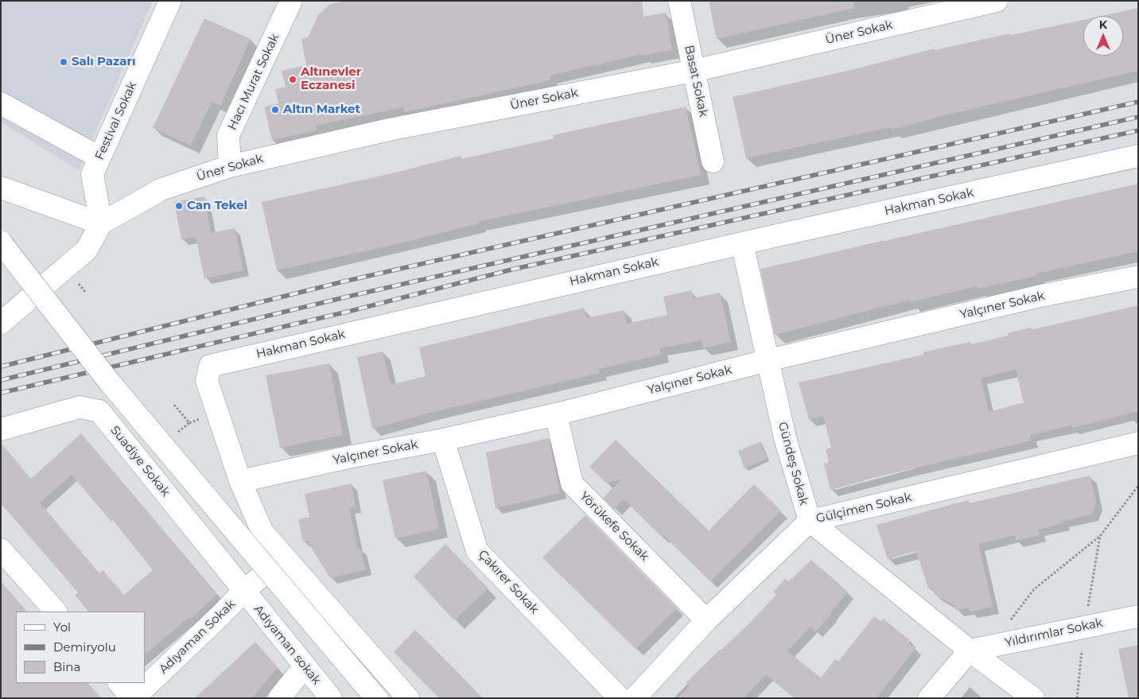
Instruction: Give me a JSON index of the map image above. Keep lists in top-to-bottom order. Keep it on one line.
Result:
{"streets":{"street":["Üner Sokak","Basat Sokak","Hacı Murat Sokak","Festival Sokak","Hakman Sokak","Yalçıner Sokak","Suadiye Sokak","Gündeş Sokak","Gülçimen Sokak","Yörükefe Sokak","Çakırer Sokak","Yıldırımlar Sokak","Adıyaman Sokak","Adıyaman sokak"]},"crossings":[["Üner Sokak","Basat Sokak"],["Üner Sokak","Hacı Murat Sokak"],["Üner Sokak","Festival Sokak"],["Hakman Sokak","Yalçıner Sokak"],["Hakman Sokak","Gündeş Sokak"],["Yalçıner Sokak","Gündeş Sokak"],["Yalçıner Sokak","Yörükefe Sokak"],["Yalçıner Sokak","Çakırer Sokak"],["Suadiye Sokak","Adıyaman Sokak"],["Suadiye Sokak","Adıyaman sokak"],["Gündeş Sokak","Gülçimen Sokak"],["Gündeş Sokak","Yıldırımlar Sokak"],["Gülçimen Sokak","Yörükefe Sokak"],["Adıyaman Sokak","Adıyaman sokak"]],"places":["Salı Pazarı","Altınevler Eczanesi","Altın Market","Can Tekel"],"legend":["Yol","Demiryolu","Bina"],"north":"top"}
